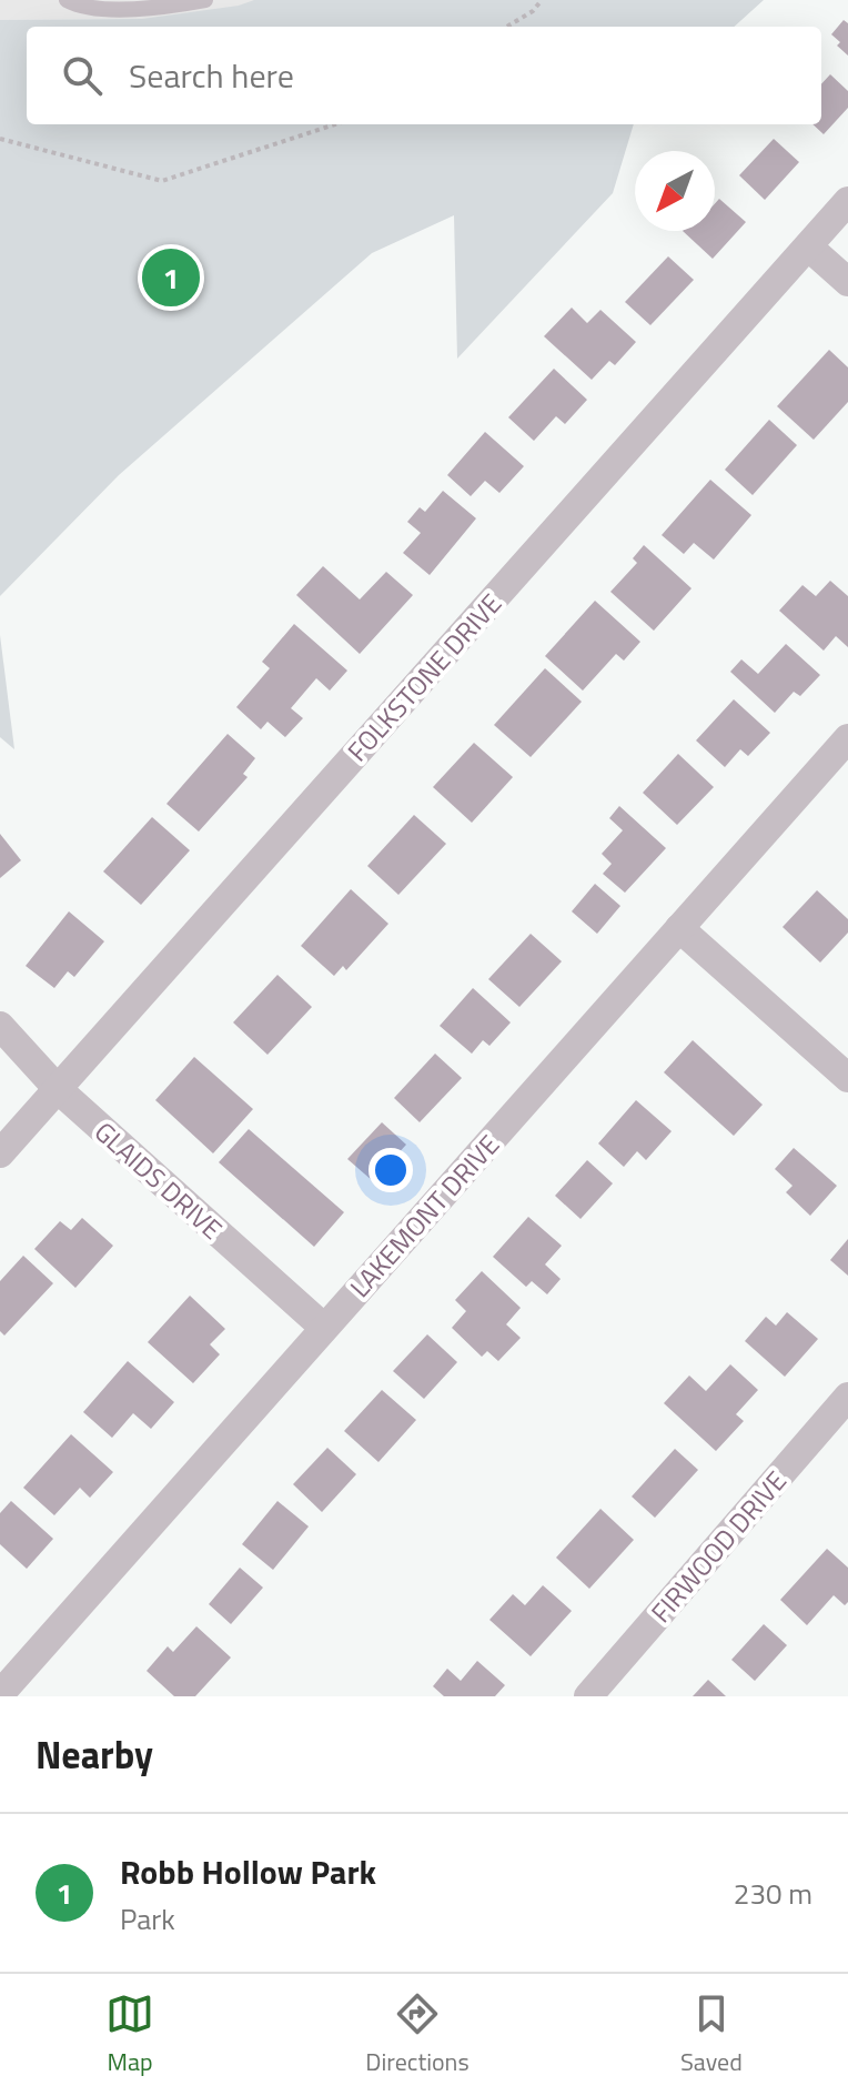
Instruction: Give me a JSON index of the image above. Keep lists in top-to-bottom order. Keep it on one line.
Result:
{"streets":{"street":["FOLKSTONE DRIVE","GLAIDS DRIVE","LAKEMONT DRIVE","FIRWOOD DRIVE"]},"crossings":[["FOLKSTONE DRIVE","GLAIDS DRIVE"],["GLAIDS DRIVE","LAKEMONT DRIVE"]],"north":"bottom left","page":{"search":"Search here","pins":"1","heading":"Nearby","list":[{"mark":"1","name":"Robb Hollow Park","note":"Park","value":"230 m"}],"nav":["Map","Directions","Saved"]}}
